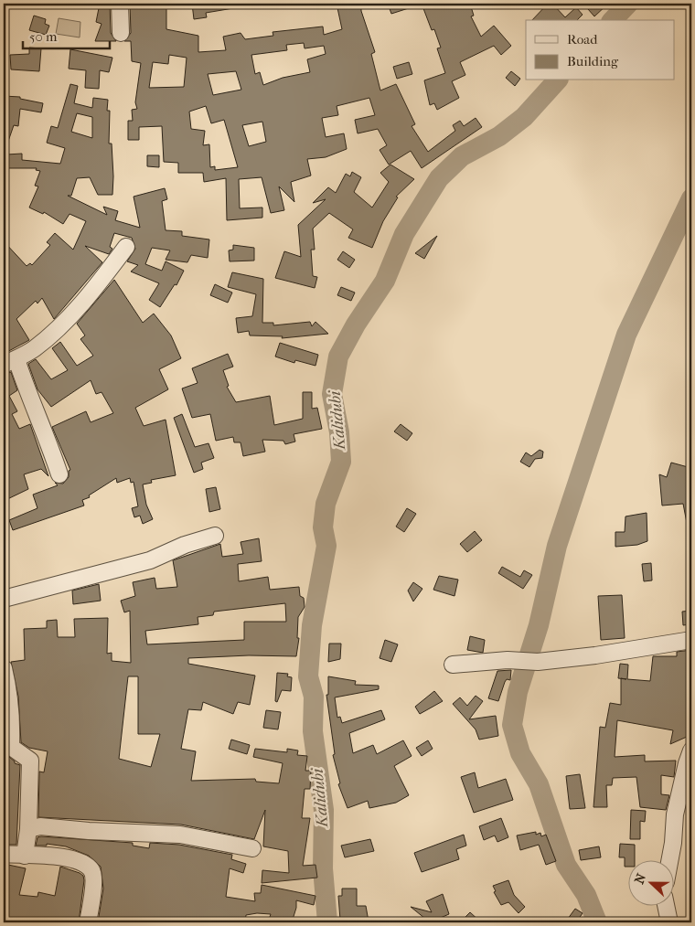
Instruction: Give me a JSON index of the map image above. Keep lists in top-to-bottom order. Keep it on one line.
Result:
{"water":["Kalidubi"],"legend":["Road","Building"],"scale_bar":"50 m","north":"left"}
